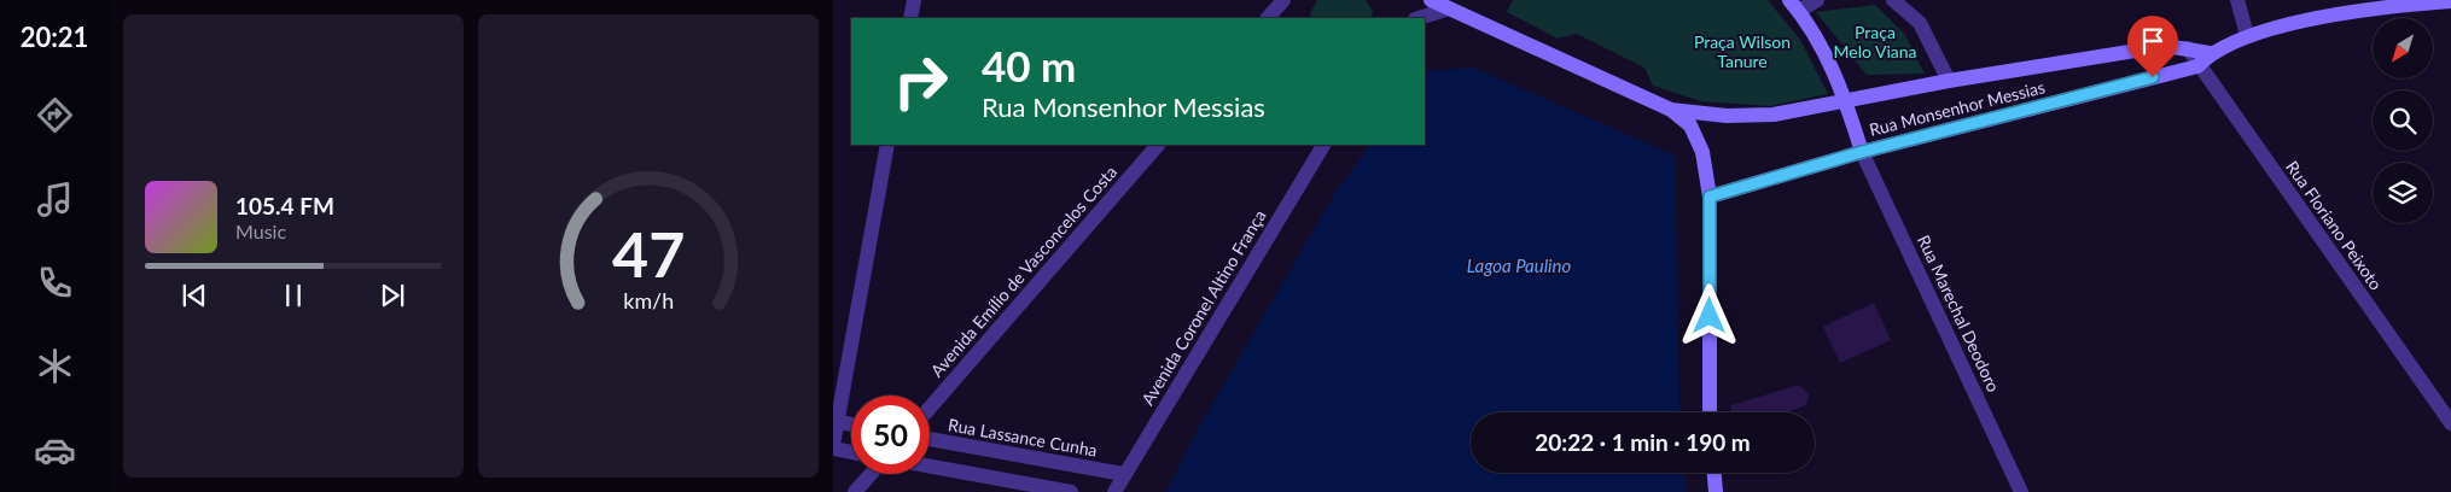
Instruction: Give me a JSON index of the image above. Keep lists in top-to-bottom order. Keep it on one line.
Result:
{"streets":{"main road":["Rua Monsenhor Messias"],"street":["Rua Floriano Peixoto","Avenida Emílio de Vasconcelos Costa","Avenida Coronel Altino França","Rua Marechal Deodoro","Rua Lassance Cunha"]},"crossings":[["Rua Monsenhor Messias","Rua Floriano Peixoto"],["Rua Monsenhor Messias","Rua Marechal Deodoro"],["Avenida Coronel Altino França","Rua Lassance Cunha"]],"water":["Lagoa Paulino"],"parks":["Praça Melo Viana","Praça Wilson Tanure"],"north":"bottom left","page":{"tabs":"20:21","turn":["40 m","Rua Monsenhor Messias"],"song":["105.4 FM","Music"],"limit":"50","trip":"20:22 · 1 min · 190 m","gauge":["47","km/h"]}}
